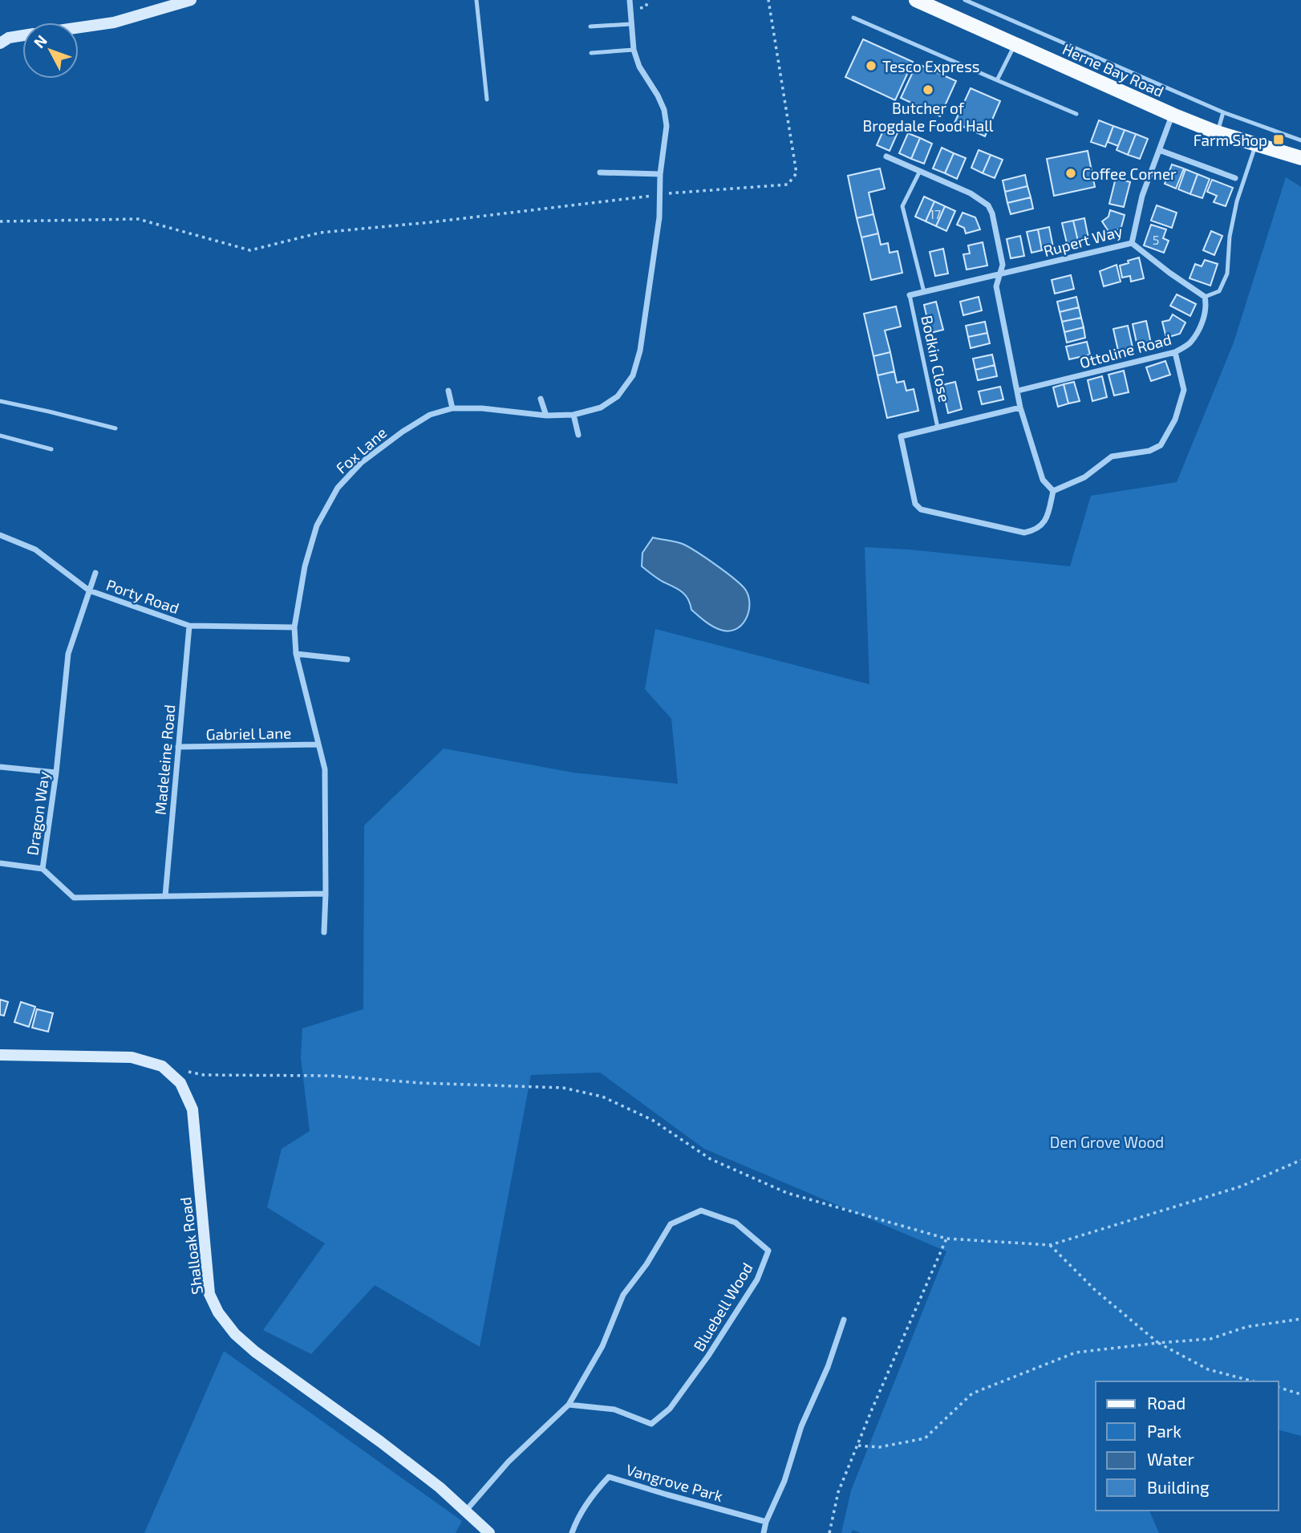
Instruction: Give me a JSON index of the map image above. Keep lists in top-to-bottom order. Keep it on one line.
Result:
{"streets":{"main road":["Herne Bay Road"],"street":["Rupert Way","Ottoline Road","Fox Lane","Porty Road","Gabriel Lane","Madeleine Road","Dragon Way","Shalloak Road","Bluebell Wood","Vangrove Park"],"lane":["Bodkin Close"]},"crossings":[["Herne Bay Road","Rupert Way"],["Rupert Way","Bodkin Close"],["Fox Lane","Porty Road"],["Fox Lane","Gabriel Lane"],["Fox Lane","Dragon Way"],["Porty Road","Madeleine Road"],["Porty Road","Dragon Way"],["Gabriel Lane","Madeleine Road"],["Madeleine Road","Dragon Way"],["Shalloak Road","Bluebell Wood"]],"parks":["Den Grove Wood"],"places":{"other":["Tesco Express","Butcher of Brogdale Food Hall","Coffee Corner"],"transit":["Farm Shop"]},"house_numbers":["17","5"],"legend":["Road","Park","Water","Building"],"north":"top left"}
